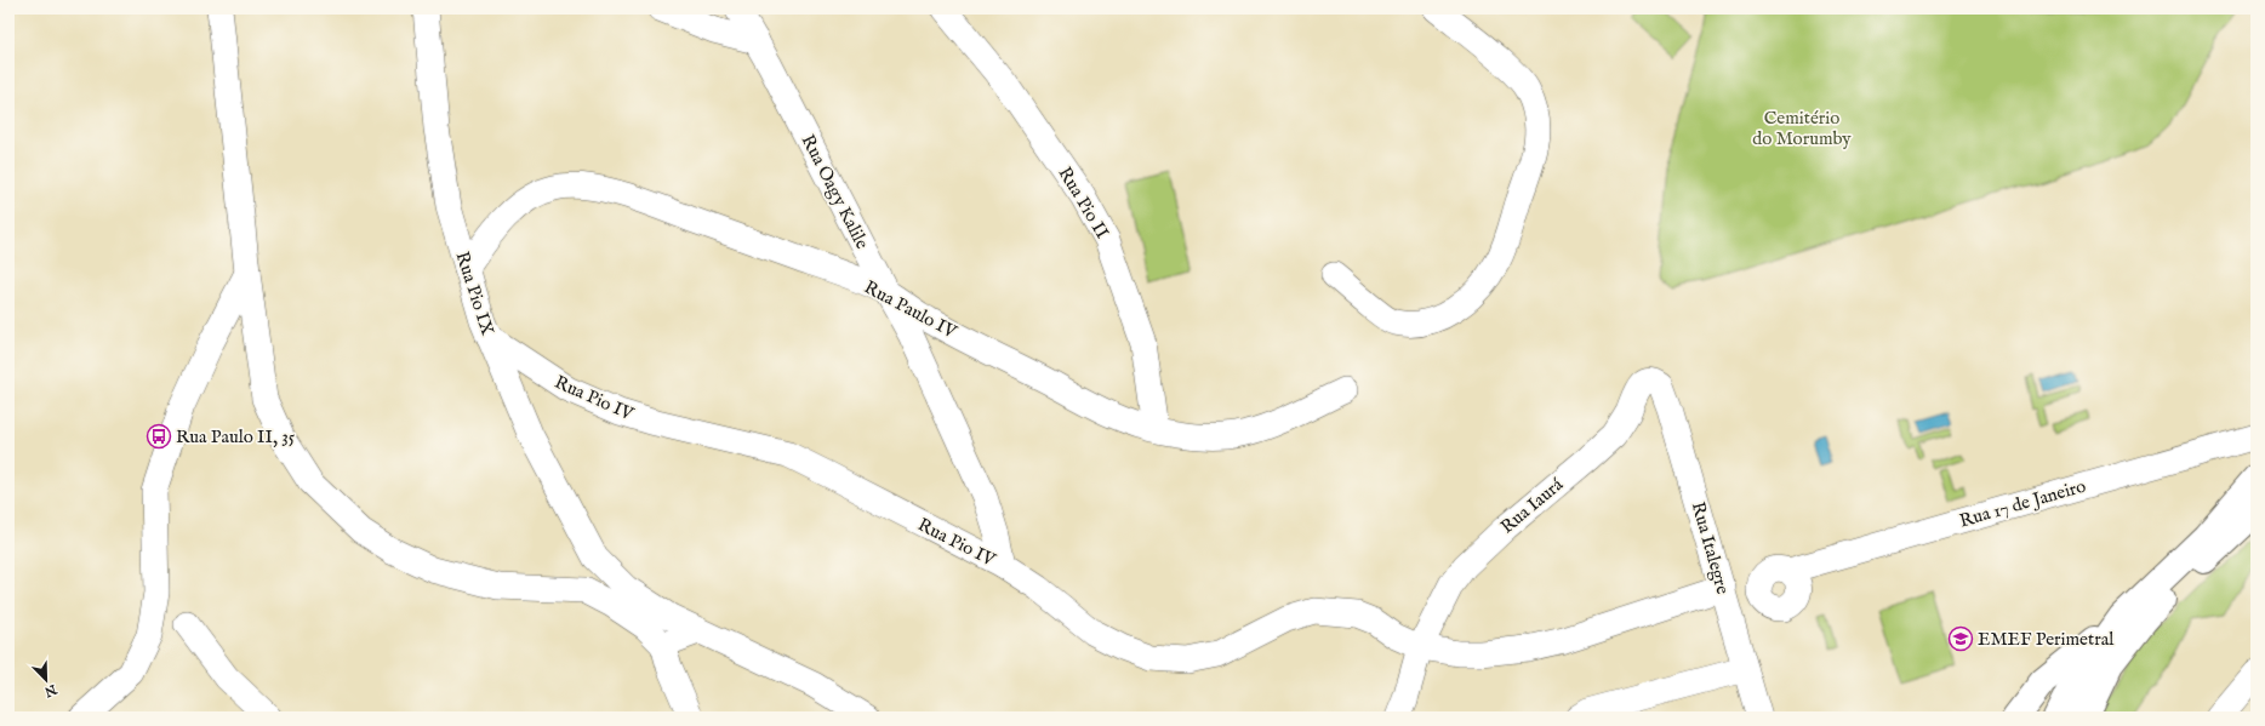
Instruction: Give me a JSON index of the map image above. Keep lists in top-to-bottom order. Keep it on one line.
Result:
{"streets":{"street":["Rua Oagy Kalile","Rua Pio II","Rua Pio IX","Rua Paulo IV","Rua Pio IV","Rua 17 de Janeiro","Rua Iaurá","Rua Italegre"]},"crossings":[["Rua Oagy Kalile","Rua Paulo IV"],["Rua Oagy Kalile","Rua Pio IV"],["Rua Pio II","Rua Paulo IV"],["Rua Pio IX","Rua Paulo IV"],["Rua Pio IX","Rua Pio IV"],["Rua Pio IV","Rua Iaurá"],["Rua Pio IV","Rua Italegre"],["Rua Iaurá","Rua Italegre"]],"parks":["Cemitério do Morumby"],"places":{"bus stop":["Rua Paulo II, 35"],"school or university":["EMEF Perimetral"]},"north":"bottom right"}
